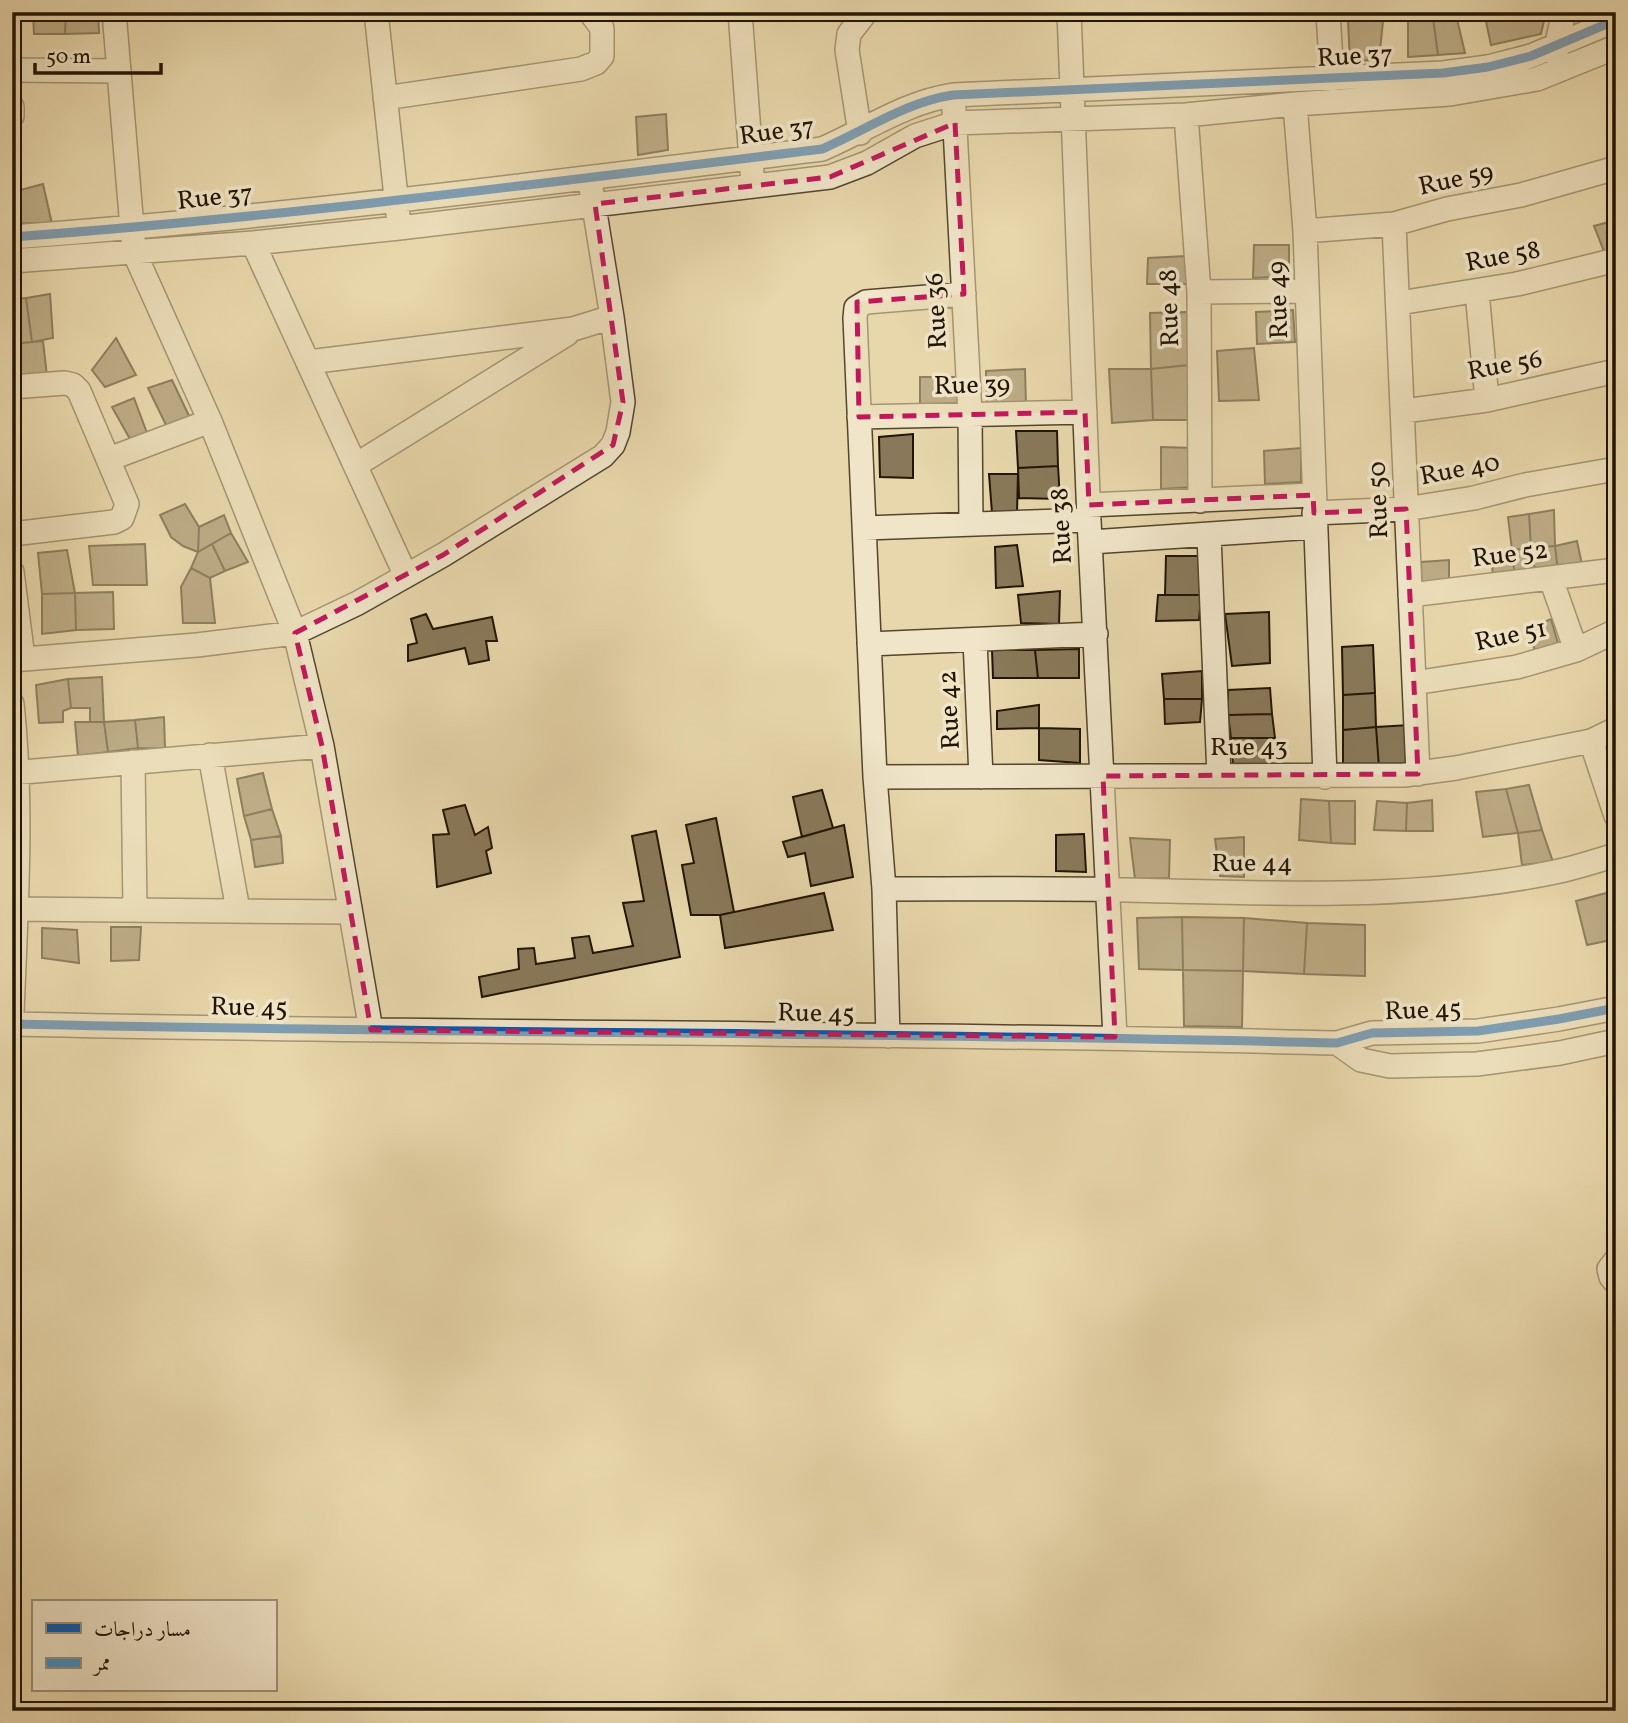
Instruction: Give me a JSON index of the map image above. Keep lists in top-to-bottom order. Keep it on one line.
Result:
{"streets":{"street":["Rue 37","Rue 59","Rue 58","Rue 49","Rue 48","Rue 36","Rue 56","Rue 39","Rue 40","Rue 50","Rue 38","Rue 52","Rue 51","Rue 42","Rue 43","Rue 44","Rue 45"]},"crossings":[["Rue 37","Rue 49"],["Rue 37","Rue 48"],["Rue 37","Rue 36"],["Rue 37","Rue 38"],["Rue 59","Rue 49"],["Rue 59","Rue 50"],["Rue 58","Rue 50"],["Rue 49","Rue 40"],["Rue 49","Rue 43"],["Rue 48","Rue 40"],["Rue 36","Rue 39"],["Rue 36","Rue 40"],["Rue 56","Rue 50"],["Rue 39","Rue 38"],["Rue 40","Rue 50"],["Rue 40","Rue 38"],["Rue 50","Rue 52"],["Rue 50","Rue 51"],["Rue 50","Rue 43"],["Rue 38","Rue 43"],["Rue 38","Rue 44"],["Rue 38","Rue 45"],["Rue 42","Rue 43"]],"legend":["مسار دراجات","ممر"],"scale_bar":"50 m"}
